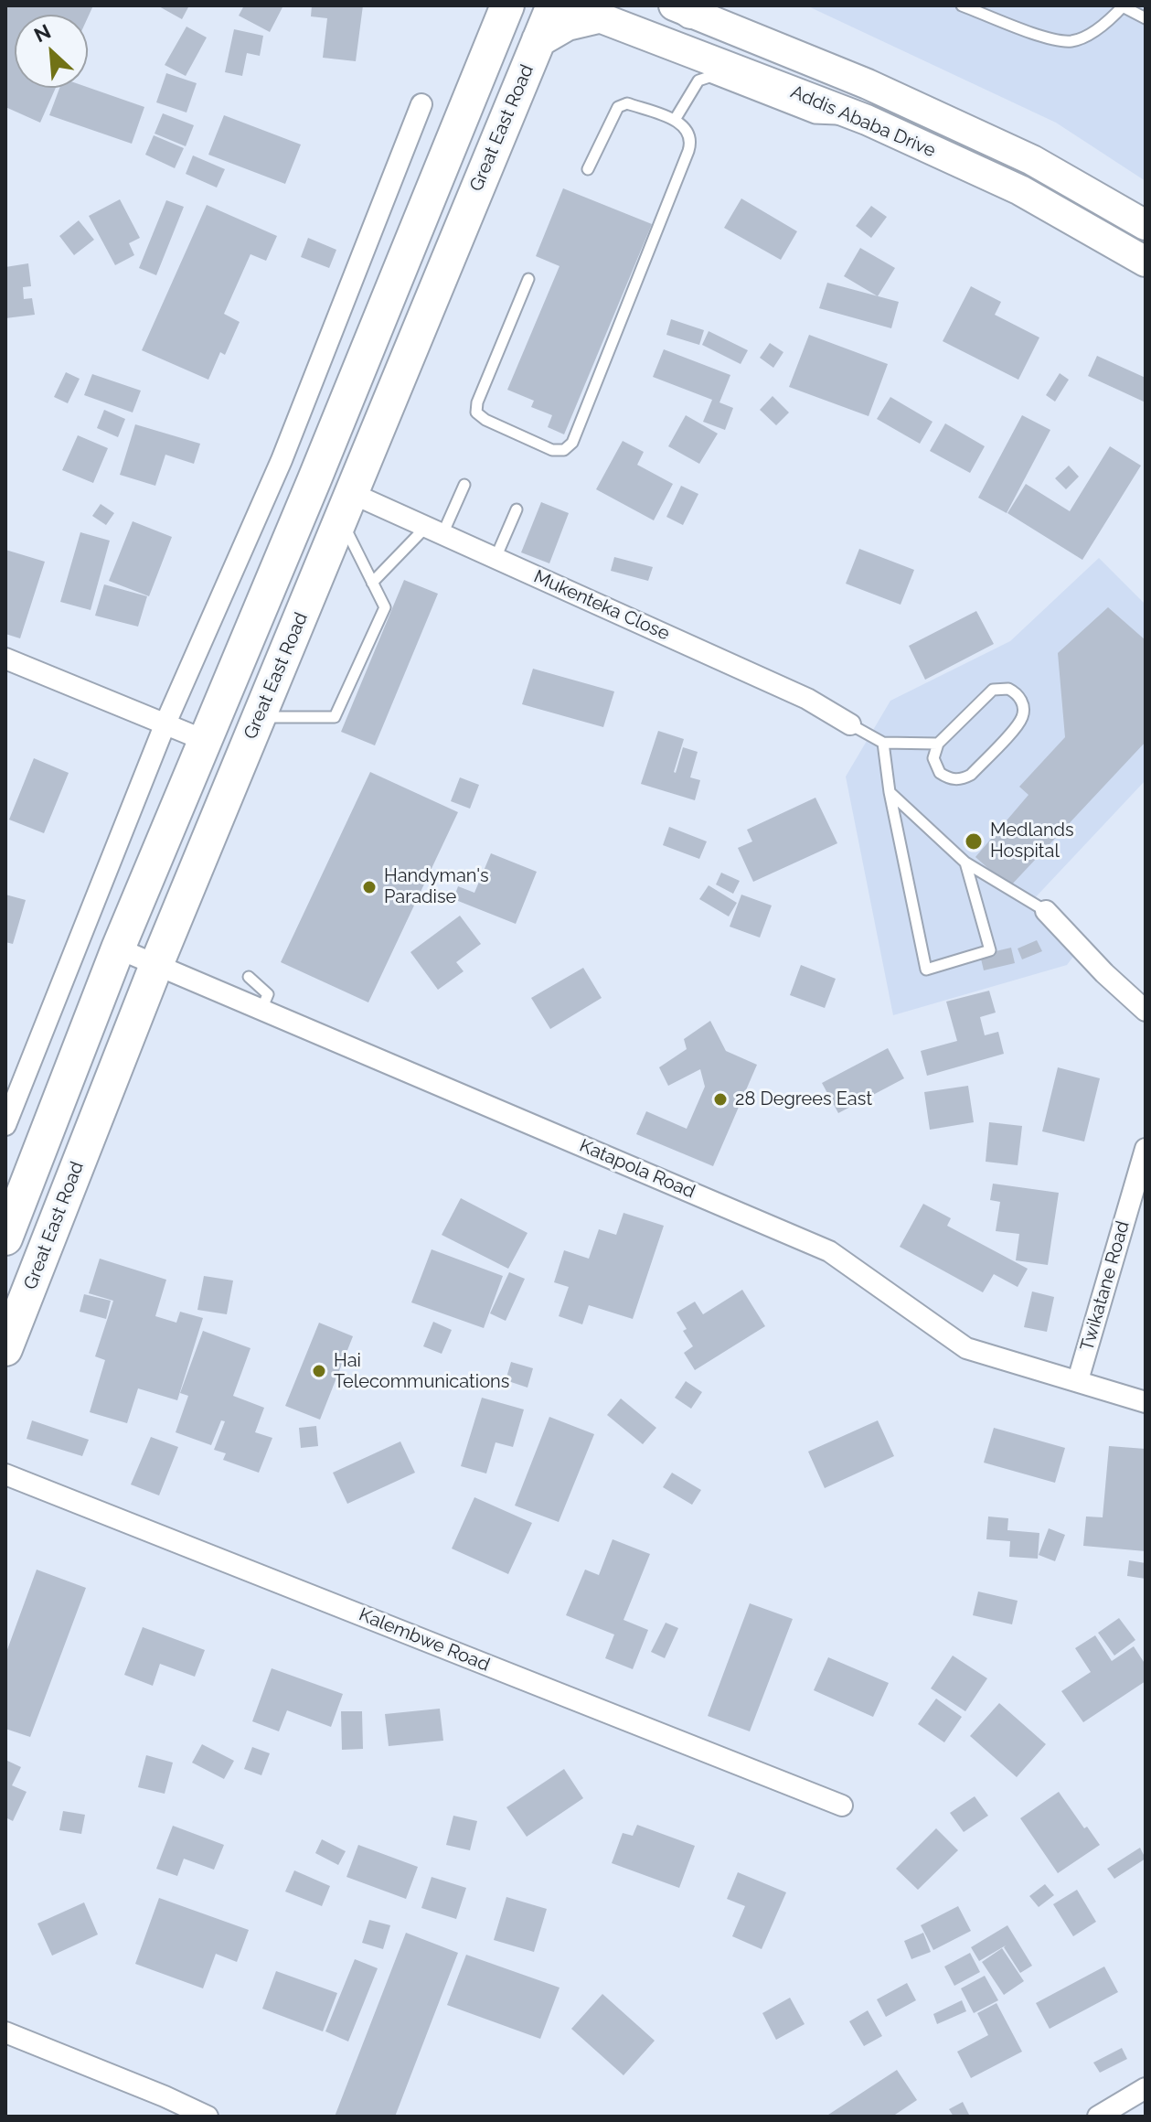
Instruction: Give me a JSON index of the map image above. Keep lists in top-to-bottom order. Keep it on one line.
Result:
{"streets":{"main road":["Addis Ababa Drive","Great East Road"],"street":["Mukenteka Close","Katapola Road","Twikatane Road","Kalembwe Road"]},"crossings":[["Great East Road","Mukenteka Close"],["Great East Road","Katapola Road"],["Katapola Road","Twikatane Road"]],"places":["Medlands Hospital","Handyman's Paradise","28 Degrees East","Hai Telecommunications"],"north":"top left"}
